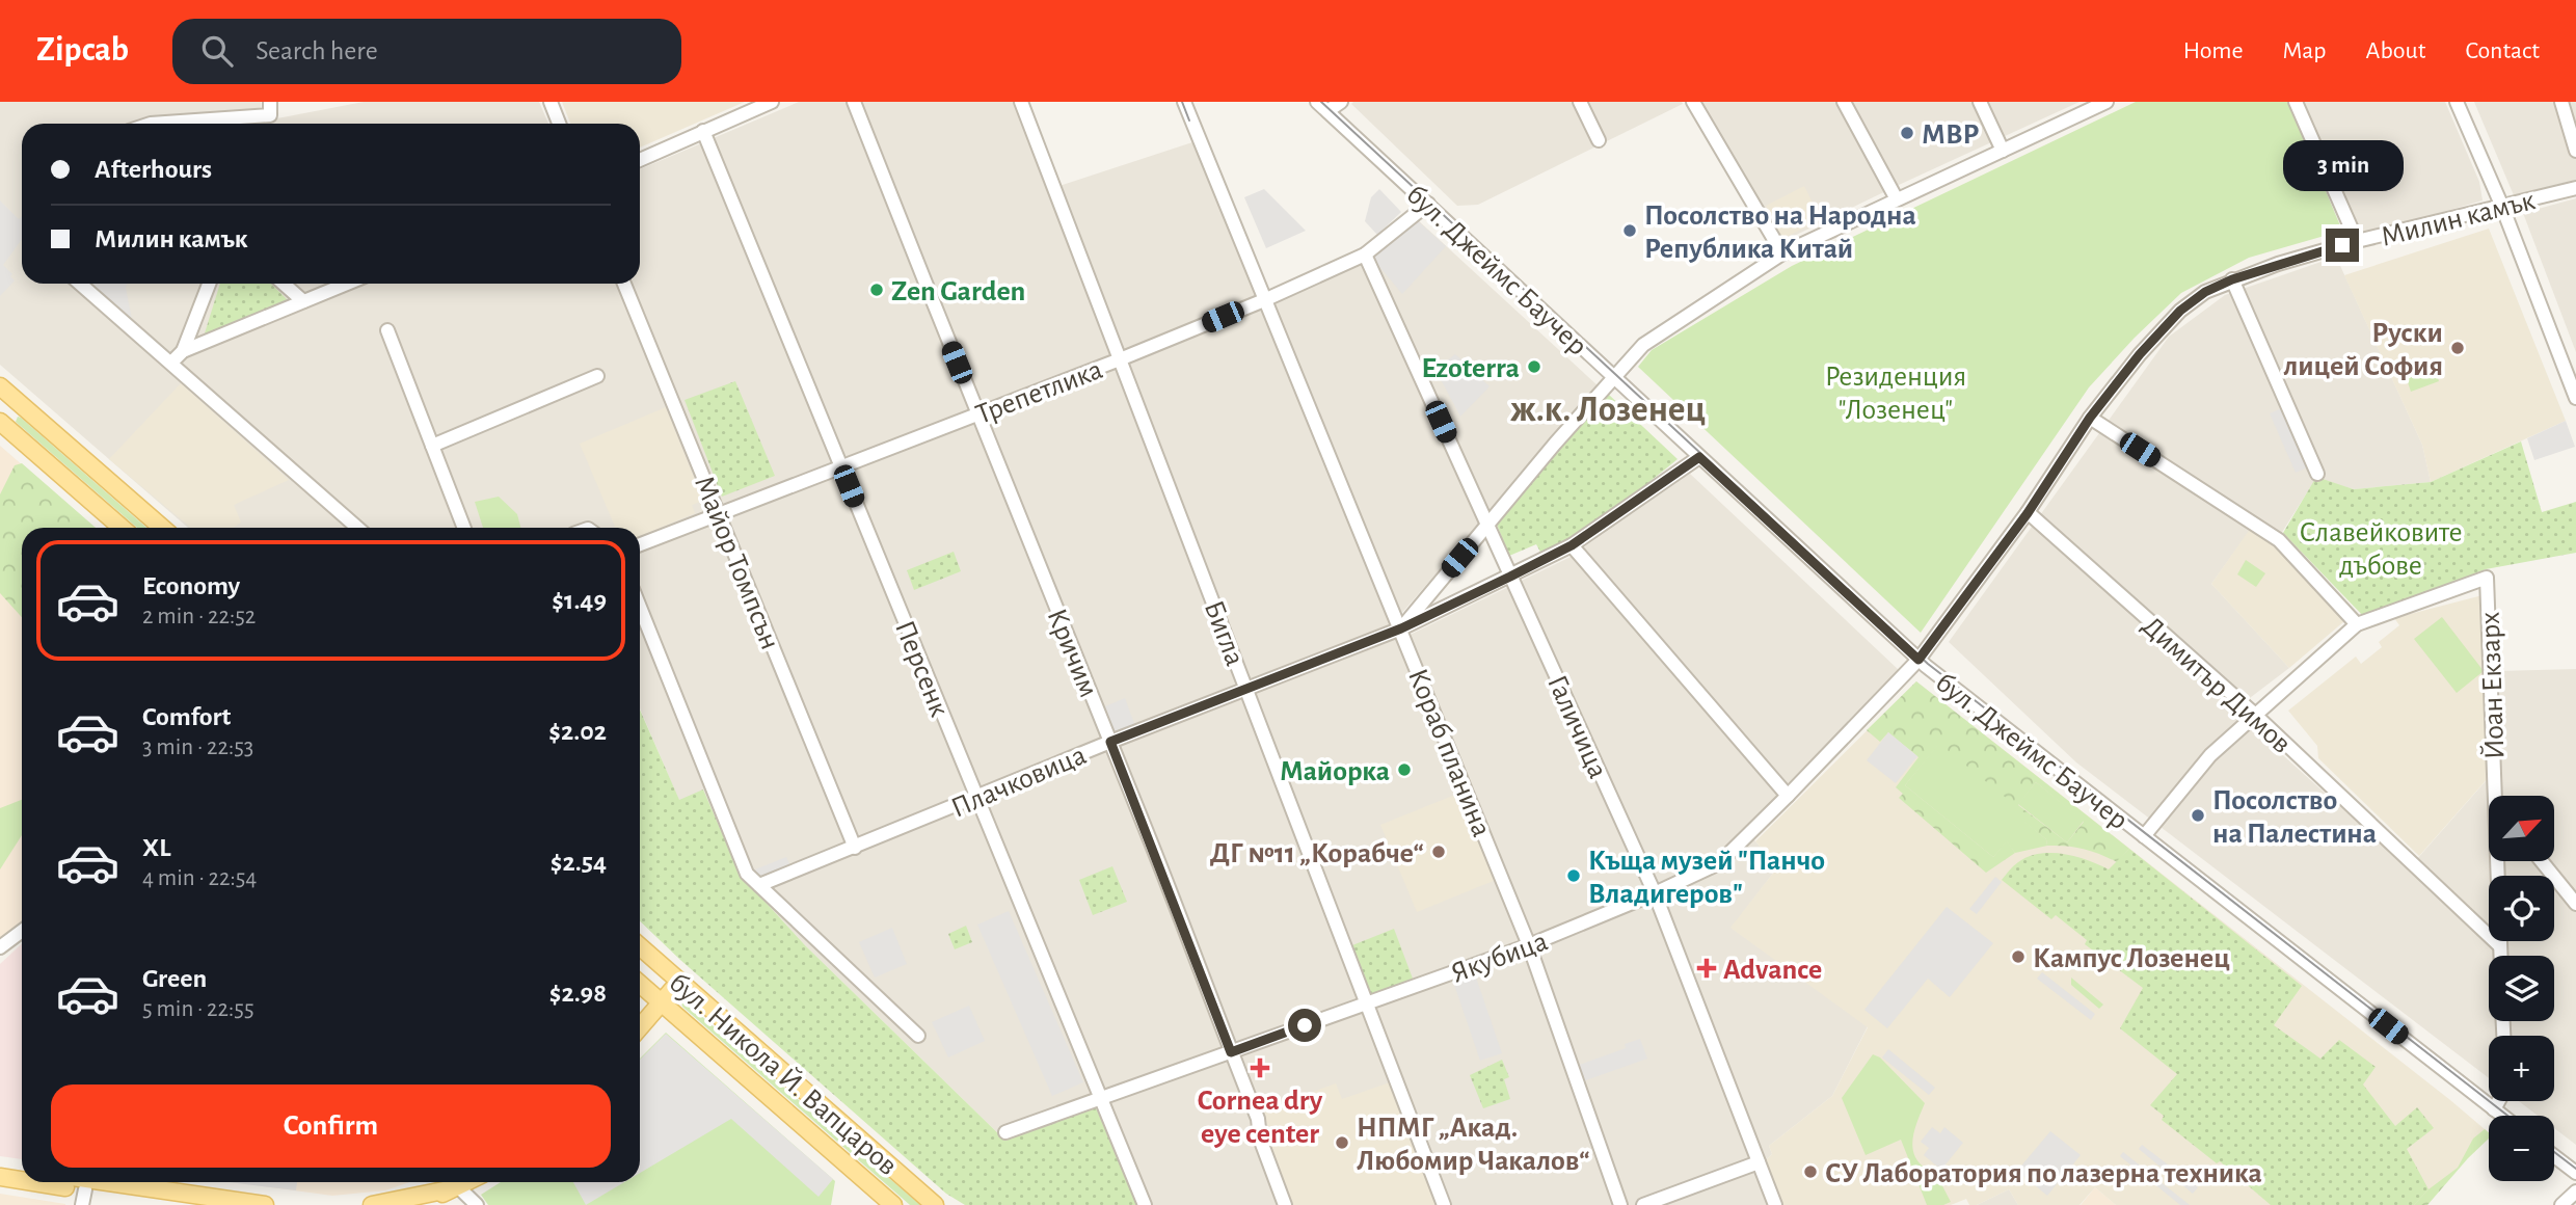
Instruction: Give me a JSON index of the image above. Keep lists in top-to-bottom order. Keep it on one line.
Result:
{"streets":{"main road":["бул. Никола Й. Вапцаров"],"street":["Милин камък","бул. Джеймс Баучер","Трепетлика","Майор Томпсън","Бигла","Кричим","Персенк","Димитър Димов","Йоан Екзарх","Галичица","Кораб планина","Плачковица","Якубица"]},"crossings":[["Милин камък","бул. Джеймс Баучер"],["Милин камък","Димитър Димов"],["Милин камък","Якубица"],["бул. Джеймс Баучер","Трепетлика"],["бул. Джеймс Баучер","Плачковица"],["бул. Джеймс Баучер","Якубица"],["Трепетлика","Майор Томпсън"],["Трепетлика","Бигла"],["Трепетлика","Кричим"],["Трепетлика","Персенк"],["Трепетлика","Галичица"],["Трепетлика","Кораб планина"],["Майор Томпсън","Плачковица"],["Бигла","Плачковица"],["Бигла","Якубица"],["Кричим","Плачковица"],["Кричим","Якубица"],["Персенк","Плачковица"],["Персенк","Якубица"],["Димитър Димов","Йоан Екзарх"],["Галичица","Плачковица"],["Галичица","Якубица"],["Кораб планина","Плачковица"],["Кораб планина","Якубица"]],"districts":["ж.к. Лозенец"],"parks":["Резиденция \"Лозенец\"","Славейковите дъбове"],"places":{"other":["МВР","Посолство на Народна Република Китай","Zen Garden","Руски лицей София","Ezoterra","Майорка","Посолство на Палестина","ДГ №11 „Корабче“","Къща музей \"Панчо Владигеров\"","Кампус Лозенец","НПМГ „Акад. Любомир Чакалов“","СУ Лаборатория по лазерна техника"],"health":["Advance","Cornea dry eye center"]},"north":"top right","page":{"header":"Zipcab","search":"Search here","nav":["Home","Map","About","Contact"],"banner":["Afterhours","Милин камък"],"bubble":"3 min","list":[{"name":"Economy","note":"2 min · 22:52","value":"$1.49"},{"name":"Comfort","note":"3 min · 22:53","value":"$2.02"},{"name":"XL","note":"4 min · 22:54","value":"$2.54"},{"name":"Green","note":"5 min · 22:55","value":"$2.98"}],"map_buttons":["+","−"],"buttons":"Confirm"}}
